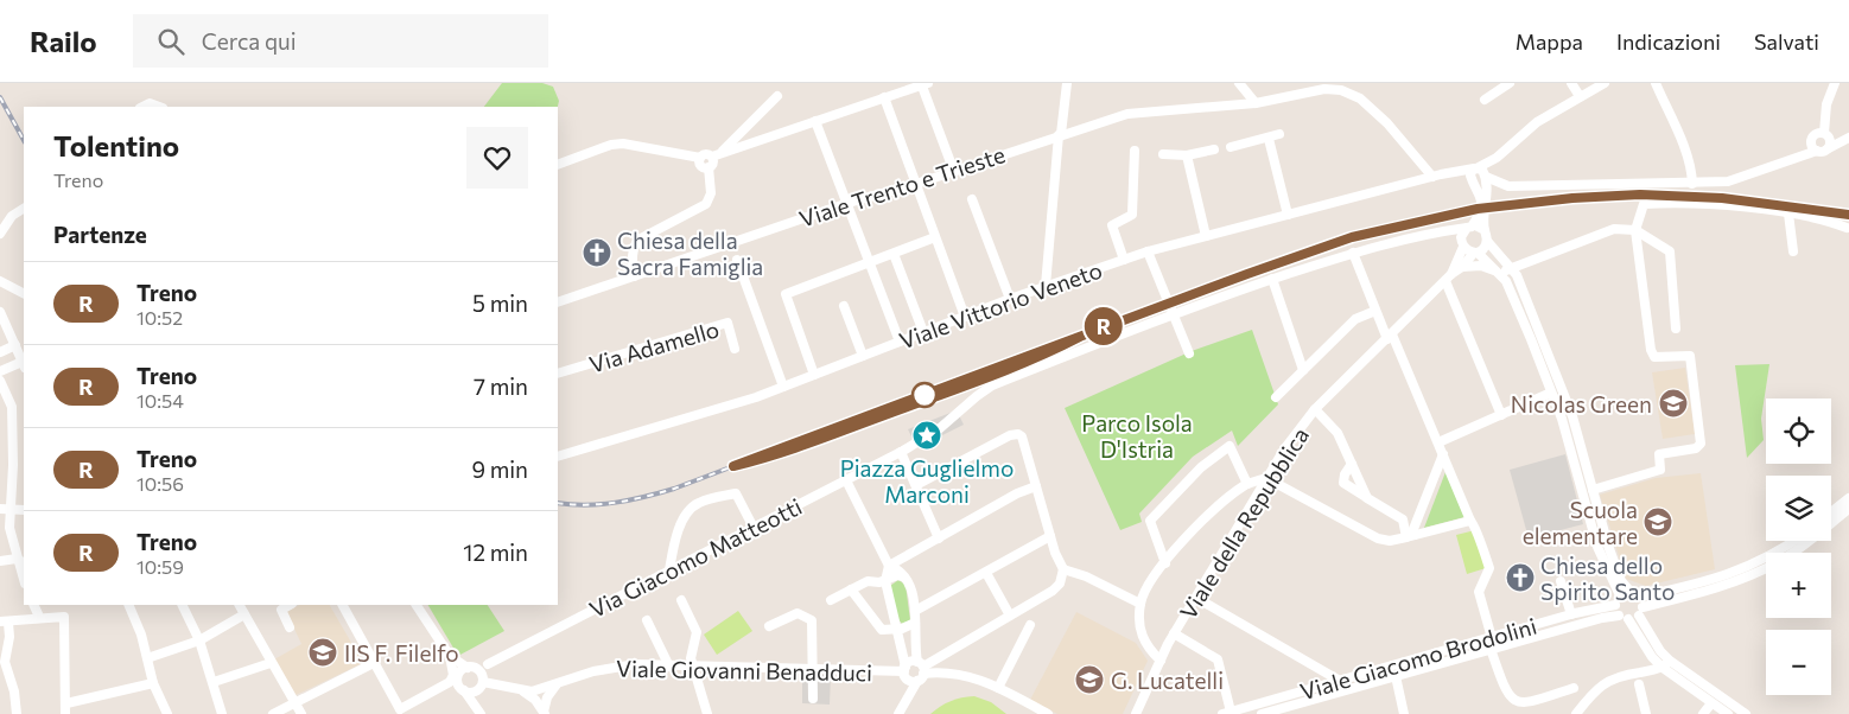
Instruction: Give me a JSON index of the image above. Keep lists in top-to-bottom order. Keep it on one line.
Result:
{"streets":{"street":["Viale Trento e Trieste","Viale Vittorio Veneto","Via Adamello","Viale della Repubblica","Via Giacomo Matteotti","Viale Giacomo Brodolini","Viale Giovanni Benadduci"]},"crossings":[["Viale Trento e Trieste","Viale Vittorio Veneto"],["Via Giacomo Matteotti","Viale Giovanni Benadduci"]],"parks":["Parco Isola D'Istria"],"places":{"church":["Chiesa della Sacra Famiglia","Chiesa dello Spirito Santo"],"school or university":["Nicolas Green","Scuola elementare","IIS F. Filelfo","G. Lucatelli"],"place":["Piazza Guglielmo Marconi"]},"page":{"header":"Railo","search":"Cerca qui","nav":["Mappa","Indicazioni","Salvati"],"on_map":"R","heading":[["Tolentino","Treno"],"Partenze"],"list":[{"mark":"R","name":"Treno","note":"10:52","value":"5 min"},{"mark":"R","name":"Treno","note":"10:54","value":"7 min"},{"mark":"R","name":"Treno","note":"10:56","value":"9 min"},{"mark":"R","name":"Treno","note":"10:59","value":"12 min"}],"map_buttons":["+","−"]}}
